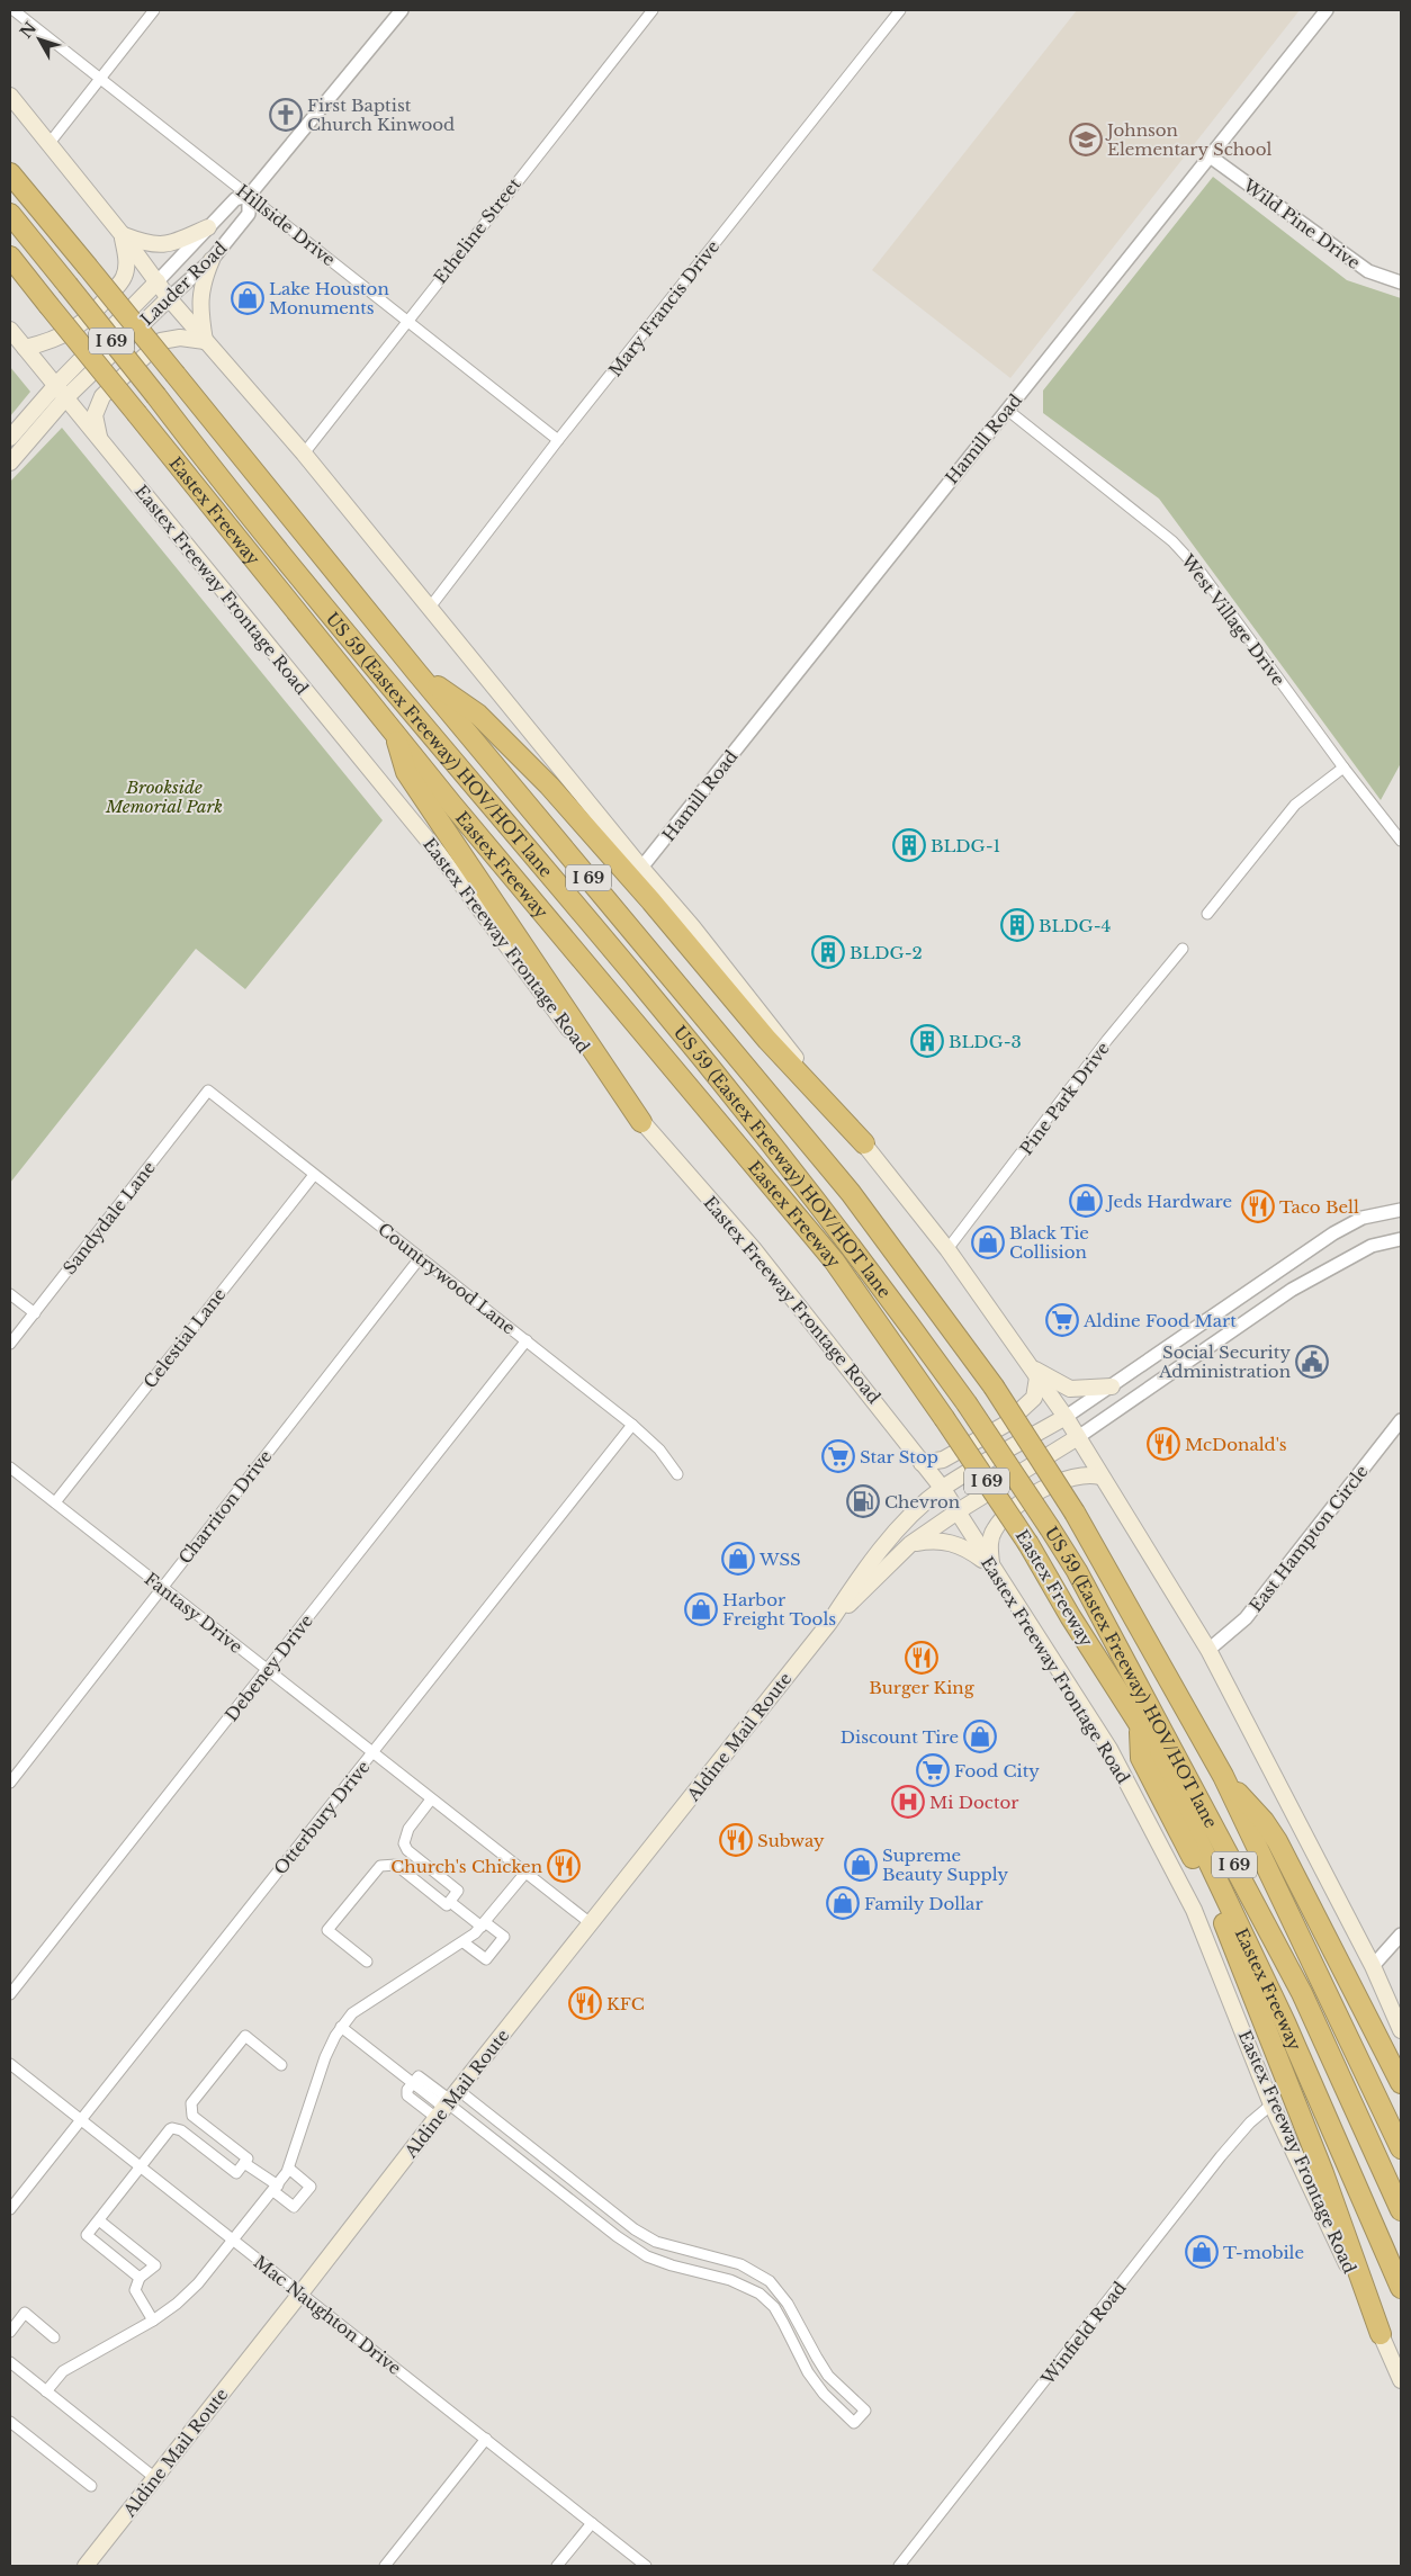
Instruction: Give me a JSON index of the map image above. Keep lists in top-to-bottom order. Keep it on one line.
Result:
{"streets":{"highway":["I 69","Eastex Freeway","US 59 (Eastex Freeway) HOV/HOT lane"],"main road":["Lauder Road","Eastex Freeway Frontage Road","Aldine Mail Route"],"street":["Wild Pine Drive","Hillside Drive","Etheline Street","Mary Francis Drive","Hamill Road","West Village Drive","Pine Park Drive","Sandydale Lane","Countrywood Lane","Celestial Lane","Charriton Drive","East Hampton Circle","Fantasy Drive","Debeney Drive","Otterbury Drive","Mac Naughton Drive","Winfield Road"]},"crossings":[["Wild Pine Drive","Hamill Road"],["Hillside Drive","Etheline Street"],["Hillside Drive","Lauder Road"],["Hillside Drive","Mary Francis Drive"],["Lauder Road","Eastex Freeway Frontage Road"],["Hamill Road","West Village Drive"],["Eastex Freeway Frontage Road","Aldine Mail Route"],["Eastex Freeway Frontage Road","Winfield Road"],["Sandydale Lane","Countrywood Lane"],["Countrywood Lane","Celestial Lane"],["Countrywood Lane","Charriton Drive"],["Countrywood Lane","Debeney Drive"],["Countrywood Lane","Otterbury Drive"],["Celestial Lane","Fantasy Drive"],["Charriton Drive","Fantasy Drive"],["Fantasy Drive","Debeney Drive"],["Fantasy Drive","Aldine Mail Route"],["Fantasy Drive","Otterbury Drive"],["Aldine Mail Route","Mac Naughton Drive"],["Otterbury Drive","Mac Naughton Drive"]],"parks":["Brookside Memorial Park"],"places":{"church":["First Baptist Church Kinwood"],"school or university":["Johnson Elementary School"],"shop":["Lake Houston Monuments","Jeds Hardware","Black Tie Collision","WSS","Harbor Freight Tools","Discount Tire","Supreme Beauty Supply","Family Dollar","T-mobile"],"building":["BLDG-1","BLDG-4","BLDG-2","BLDG-3"],"restaurant":["Taco Bell","McDonald's","Burger King","Subway","Church's Chicken","KFC"],"supermarket":["Aldine Food Mart","Star Stop","Food City"],"public building":["Social Security Administration"],"fuel station":["Chevron"],"hospital":["Mi Doctor"]},"north":"top left"}
